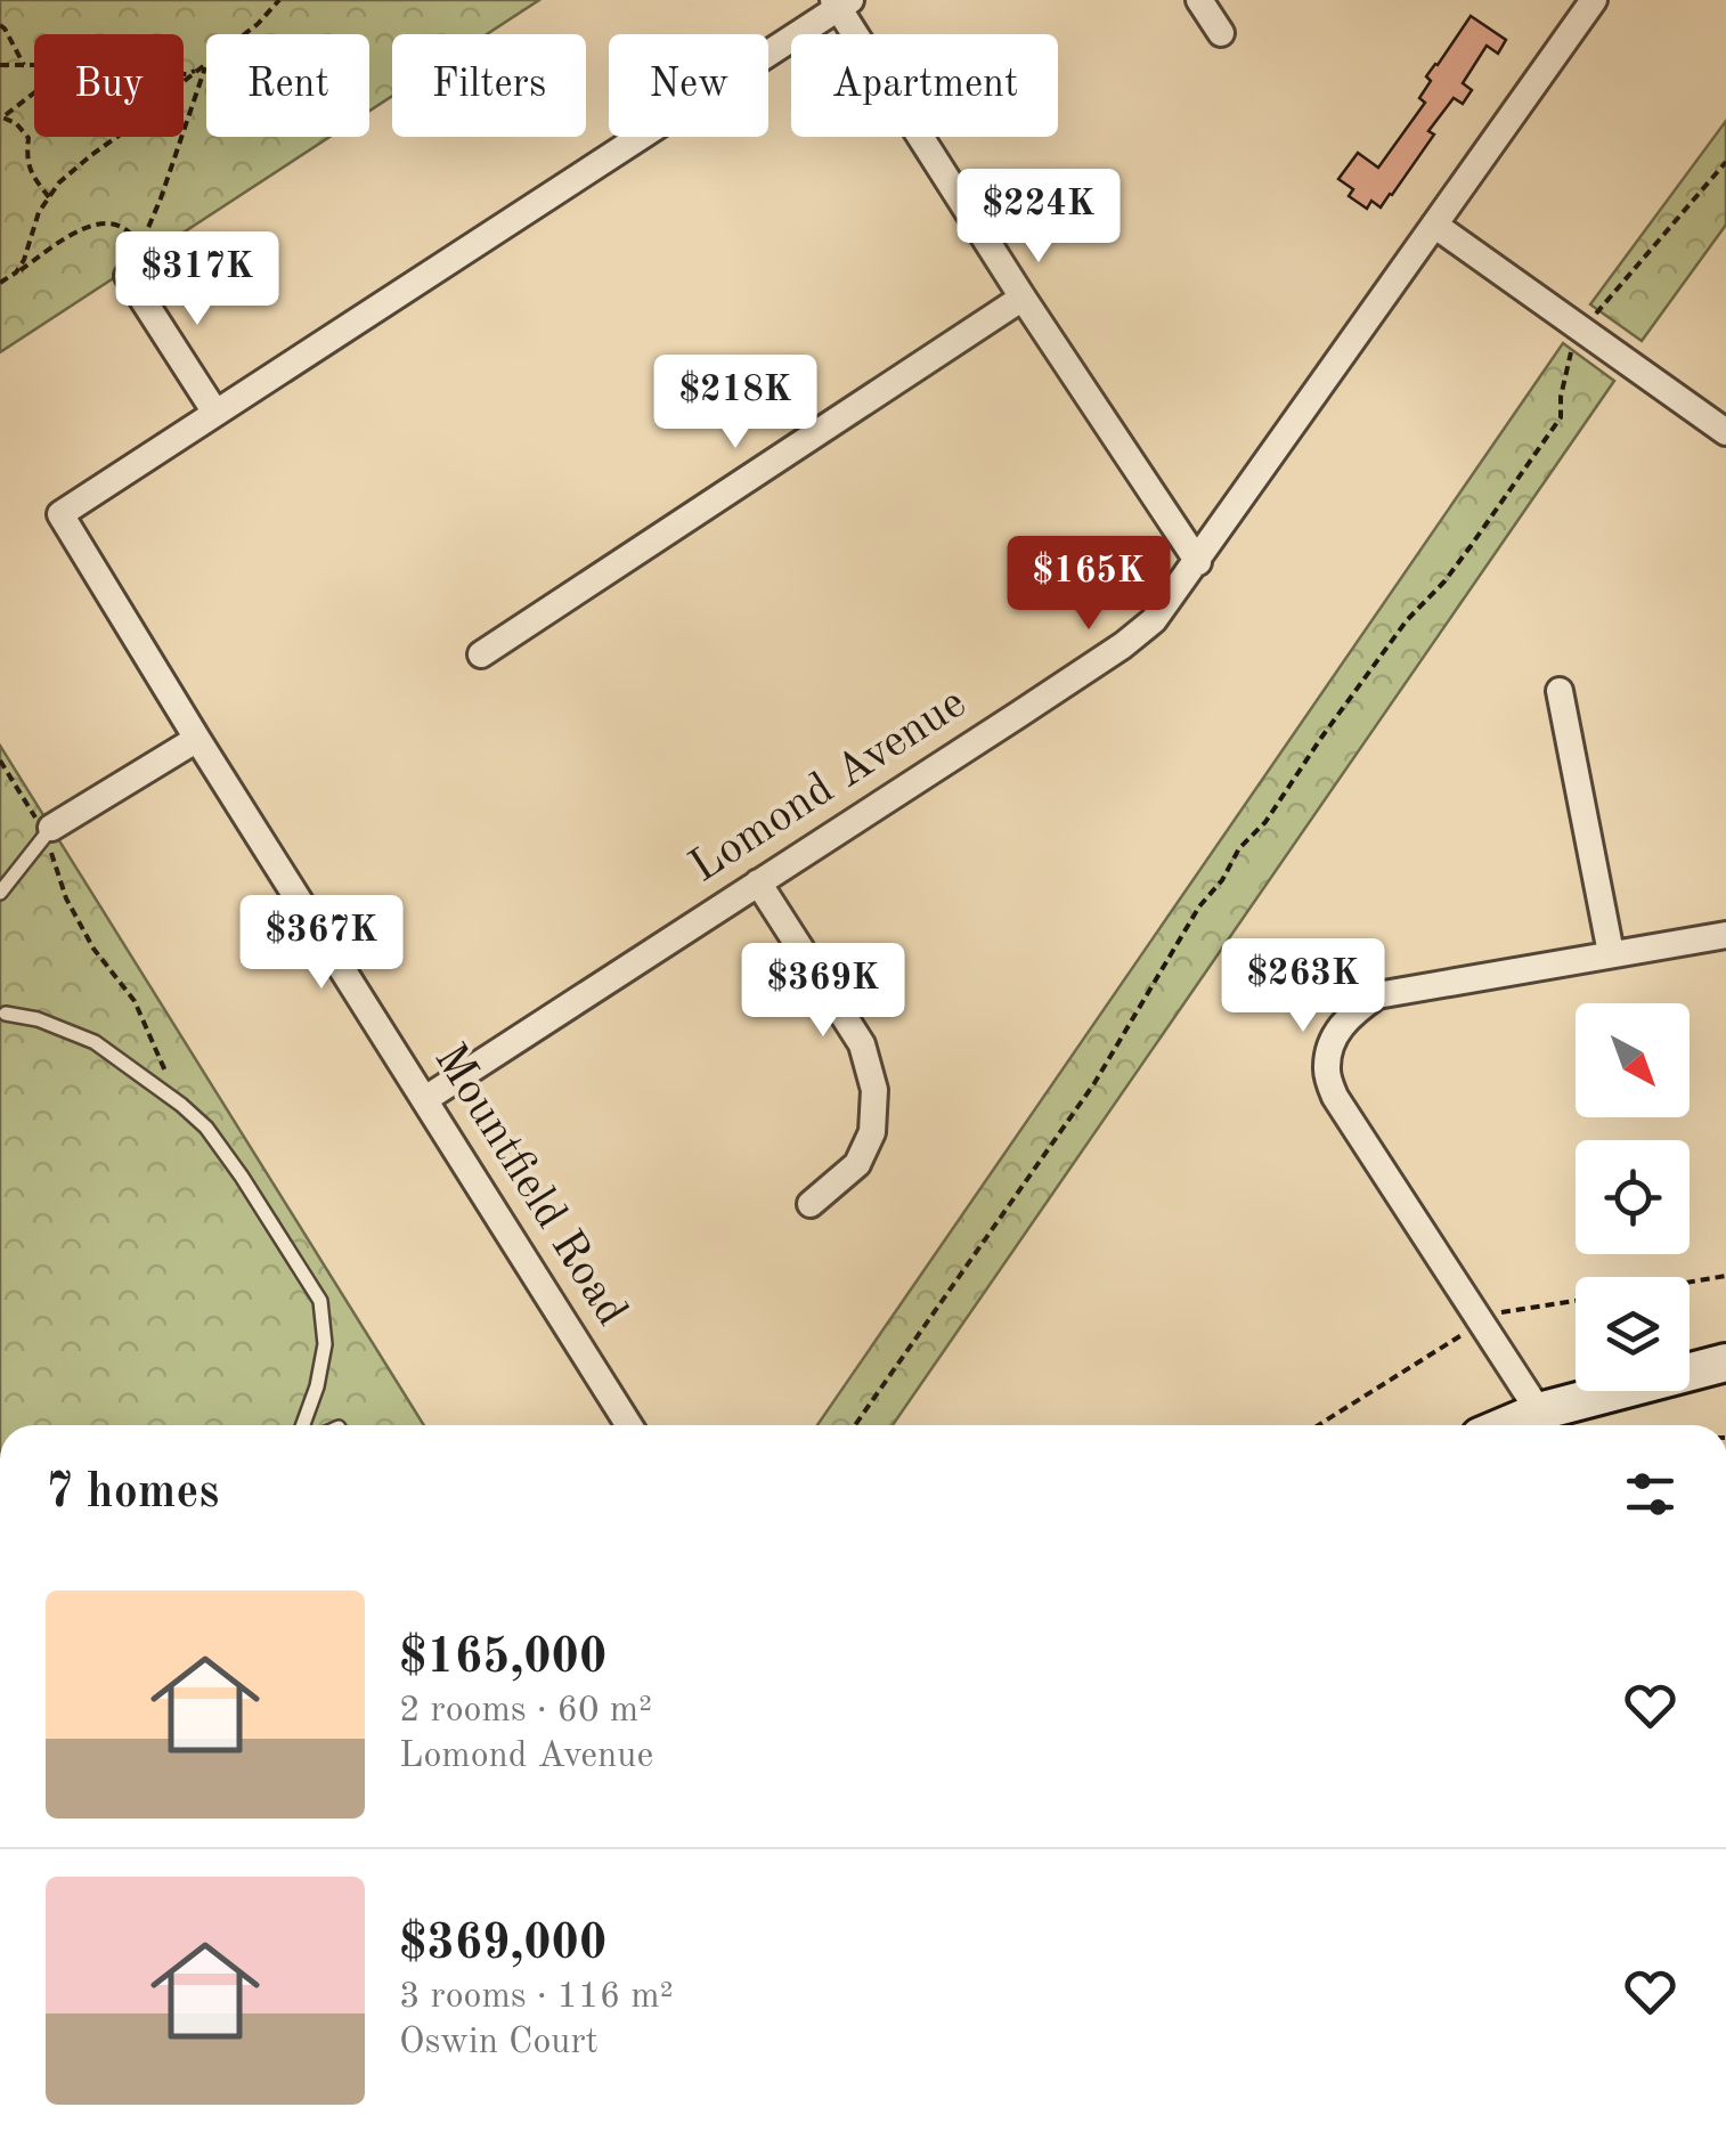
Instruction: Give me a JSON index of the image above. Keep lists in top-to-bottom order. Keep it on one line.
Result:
{"streets":{"street":["Lomond Avenue","Mountfield Road"]},"crossings":[["Lomond Avenue","Mountfield Road"]],"north":"bottom right","page":{"chip":["Buy","Rent","Filters","New","Apartment"],"price":["$224K","$317K","$218K","$165K","$367K","$263K","$369K"],"heading":"7 homes","list":[{"name":"$165,000","note":"2 rooms · 60 m² · Lomond Avenue"},{"name":"$369,000","note":"3 rooms · 116 m² · Oswin Court"}]}}
